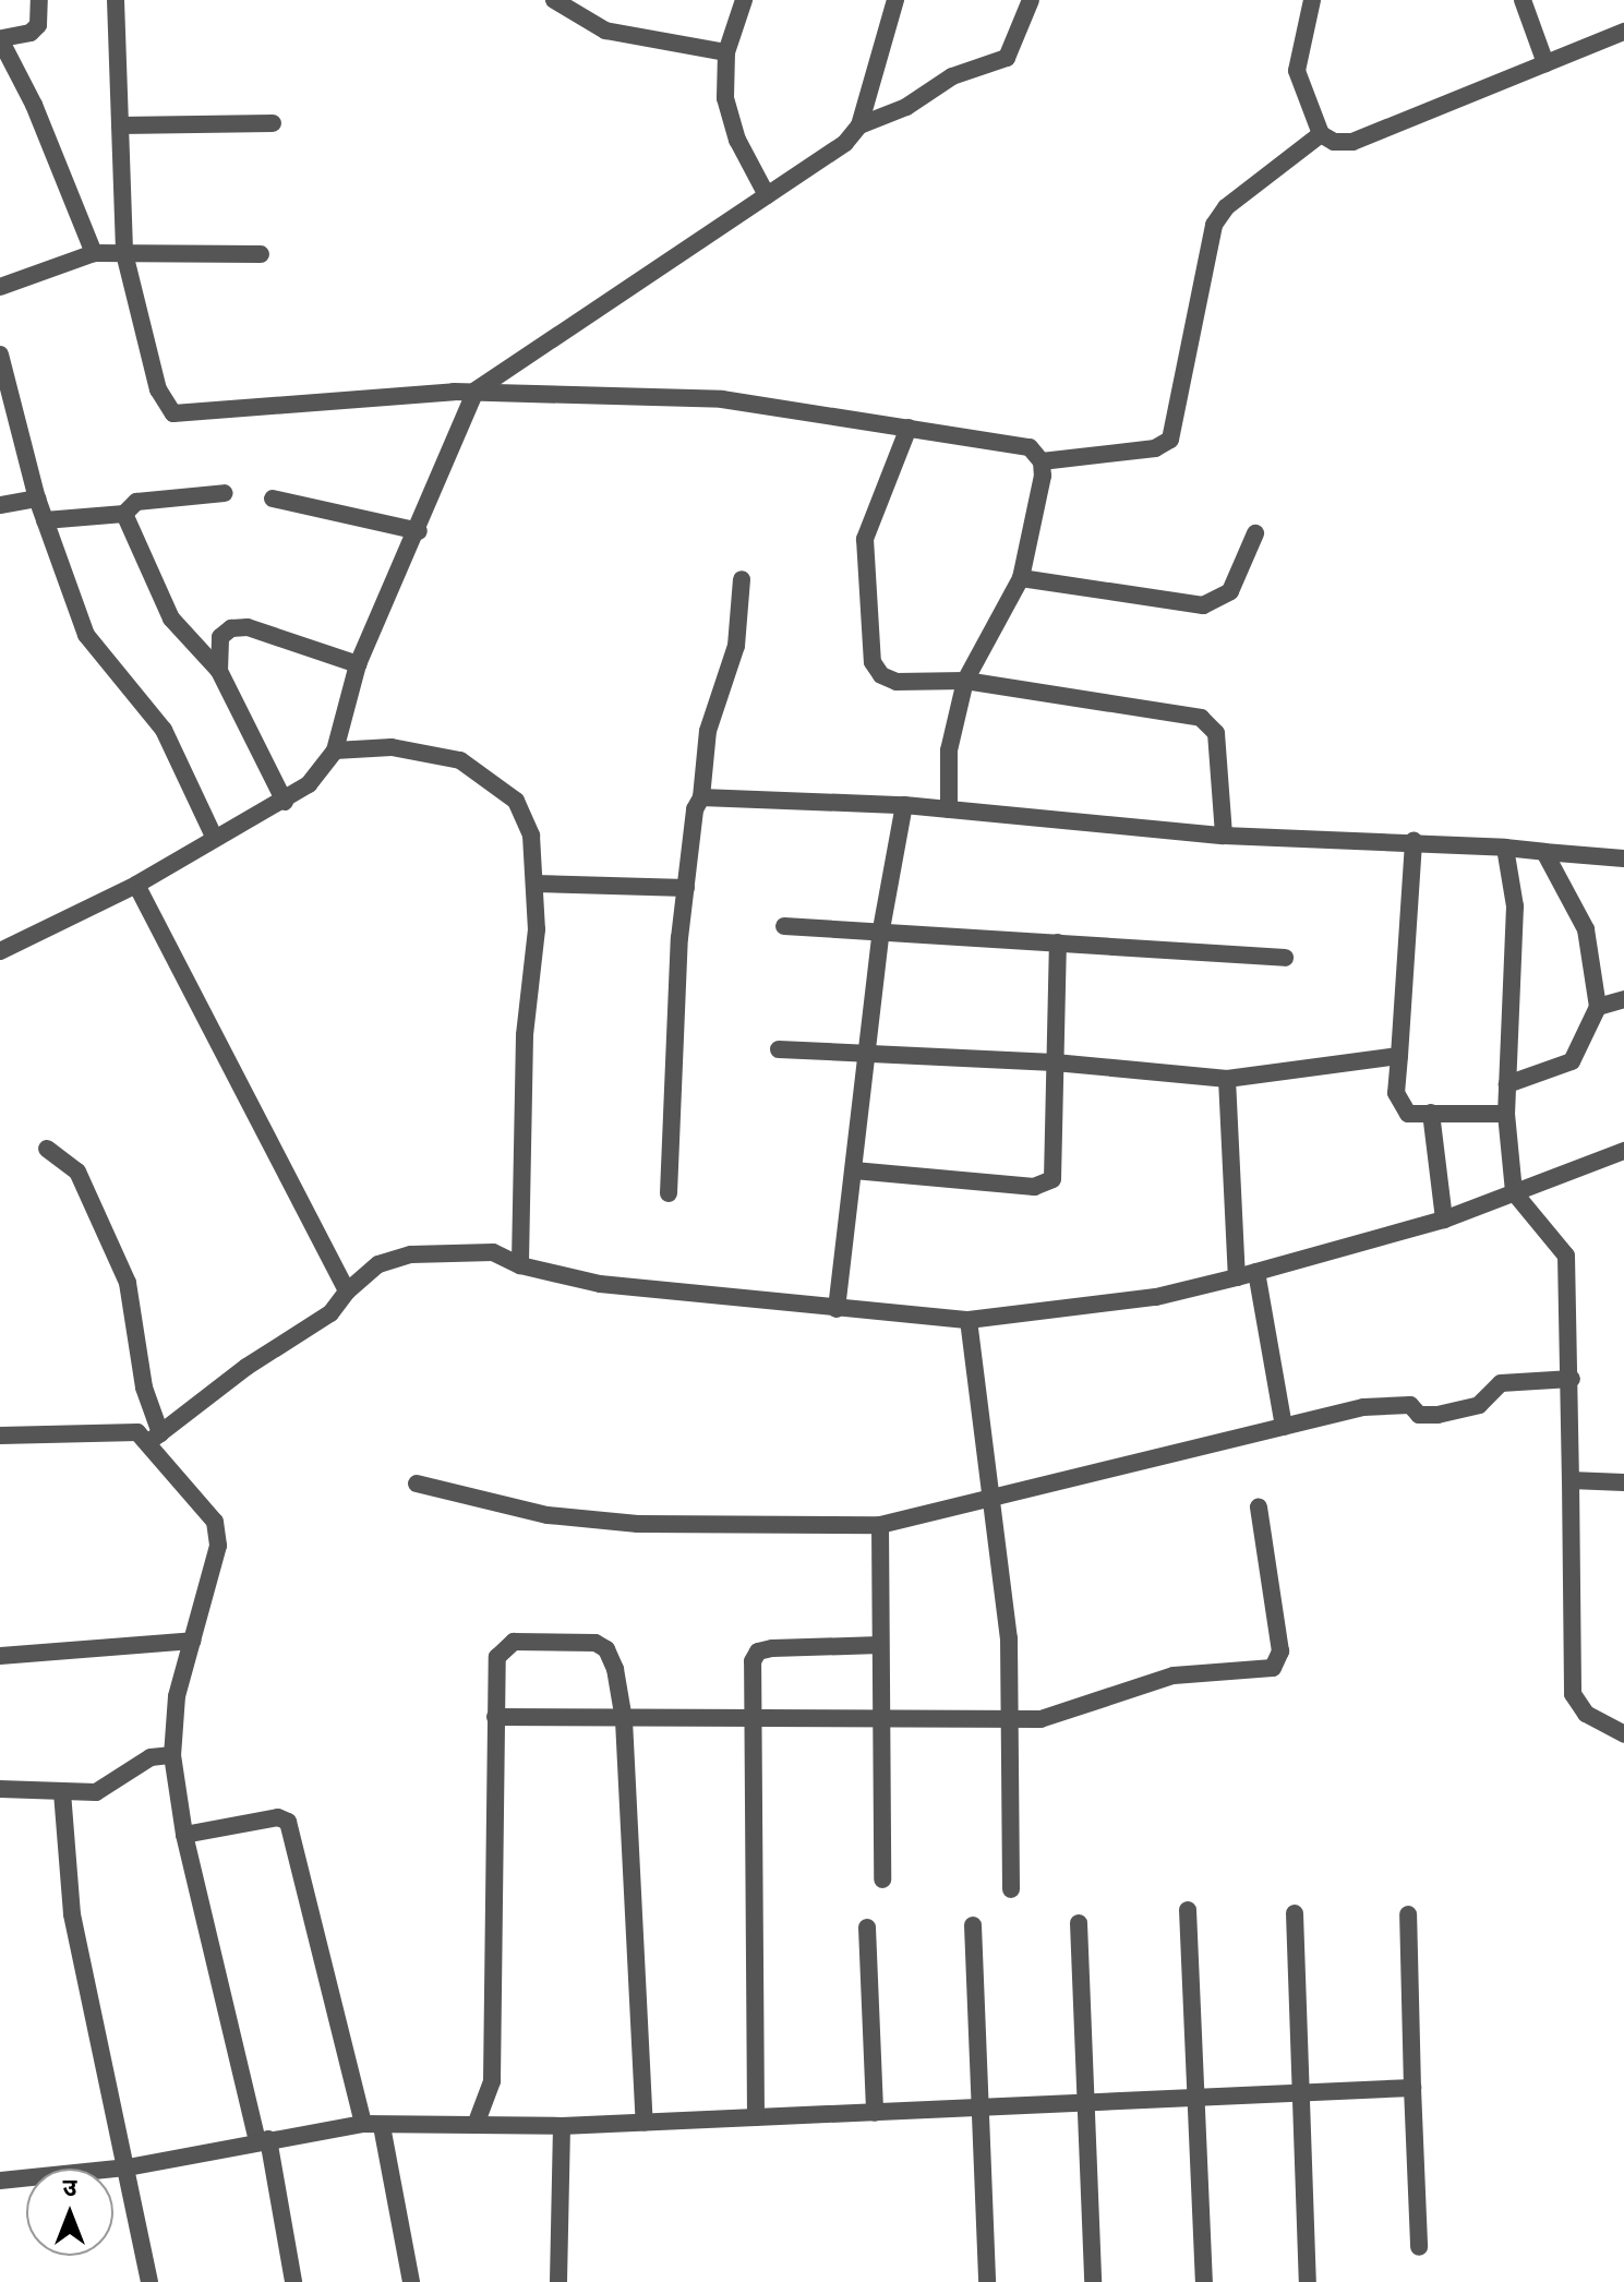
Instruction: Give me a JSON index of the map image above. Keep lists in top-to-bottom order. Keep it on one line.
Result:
{"north":"top"}
